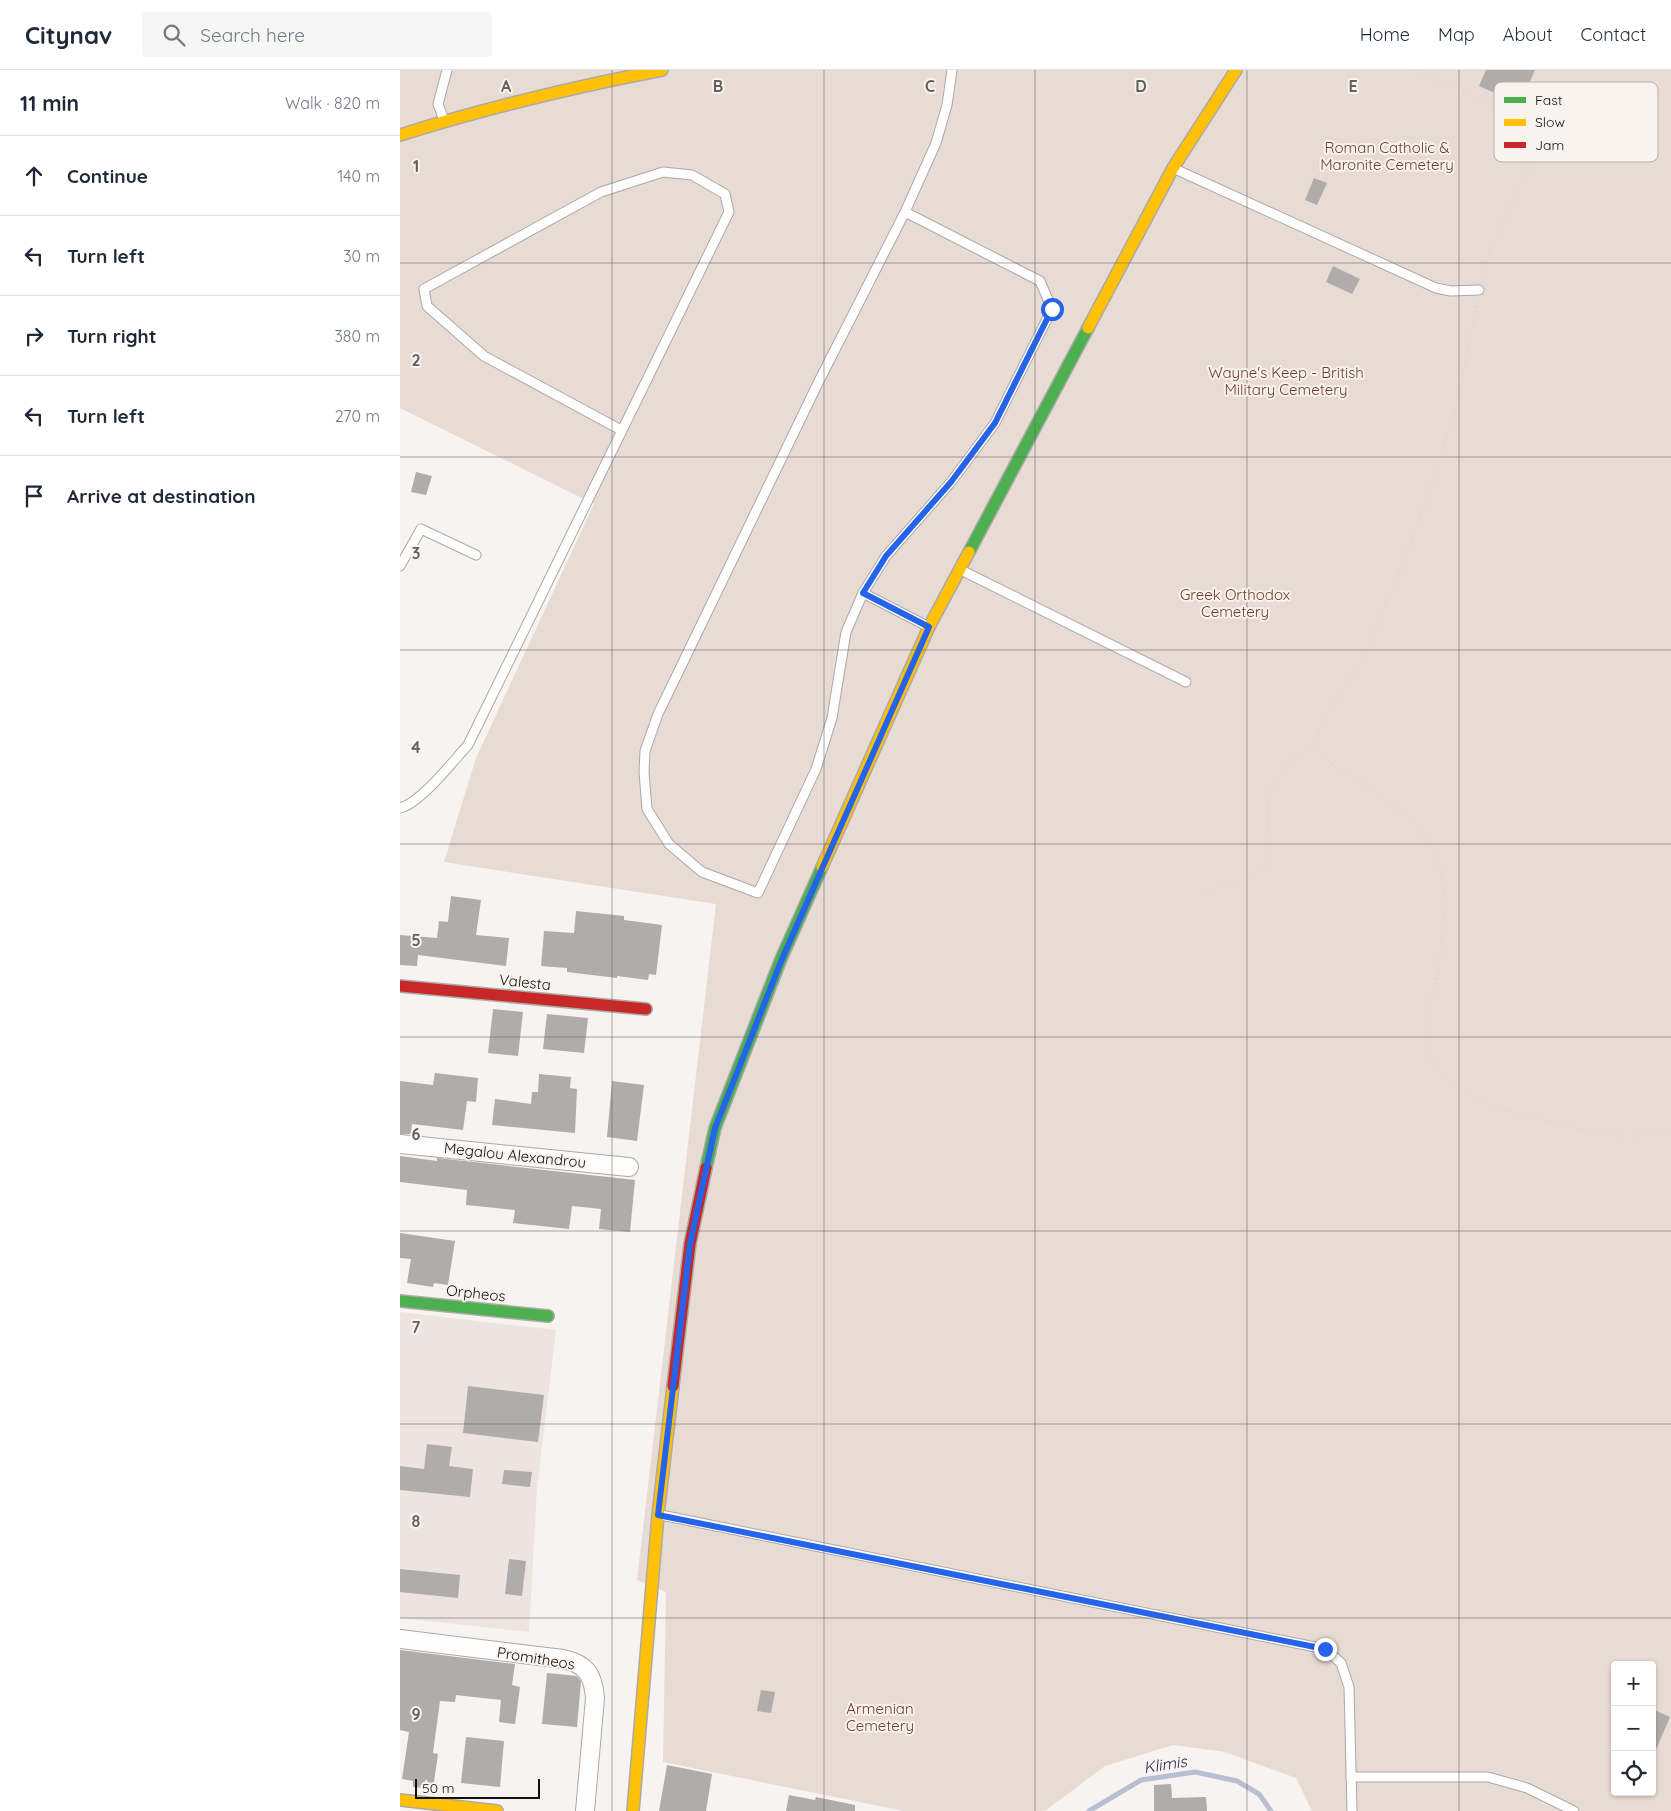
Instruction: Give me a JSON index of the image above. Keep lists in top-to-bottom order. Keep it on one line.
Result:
{"streets":{"street":["Valesta","Megalou Alexandrou","Orpheos","Promitheos"]},"water":["Klimis"],"parks":["Roman Catholic & Maronite Cemetery","Wayne's Keep - British Military Cemetery","Greek Orthodox Cemetery","Armenian Cemetery"],"legend":["Fast","Slow","Jam"],"scale_bar":"50 m","page":{"header":"Citynav","search":"Search here","nav":["Home","Map","About","Contact"],"heading":["11 min","Walk · 820 m"],"list":[["Continue","140 m"],["Turn left","30 m"],["Turn right","380 m"],["Turn left","270 m"],"Arrive at destination"],"map_buttons":["+","−"],"scale":"50 m"},"grid":{"columns":["A","B","C","D","E"],"rows":["1","2","3","4","5","6","7","8","9"]}}
